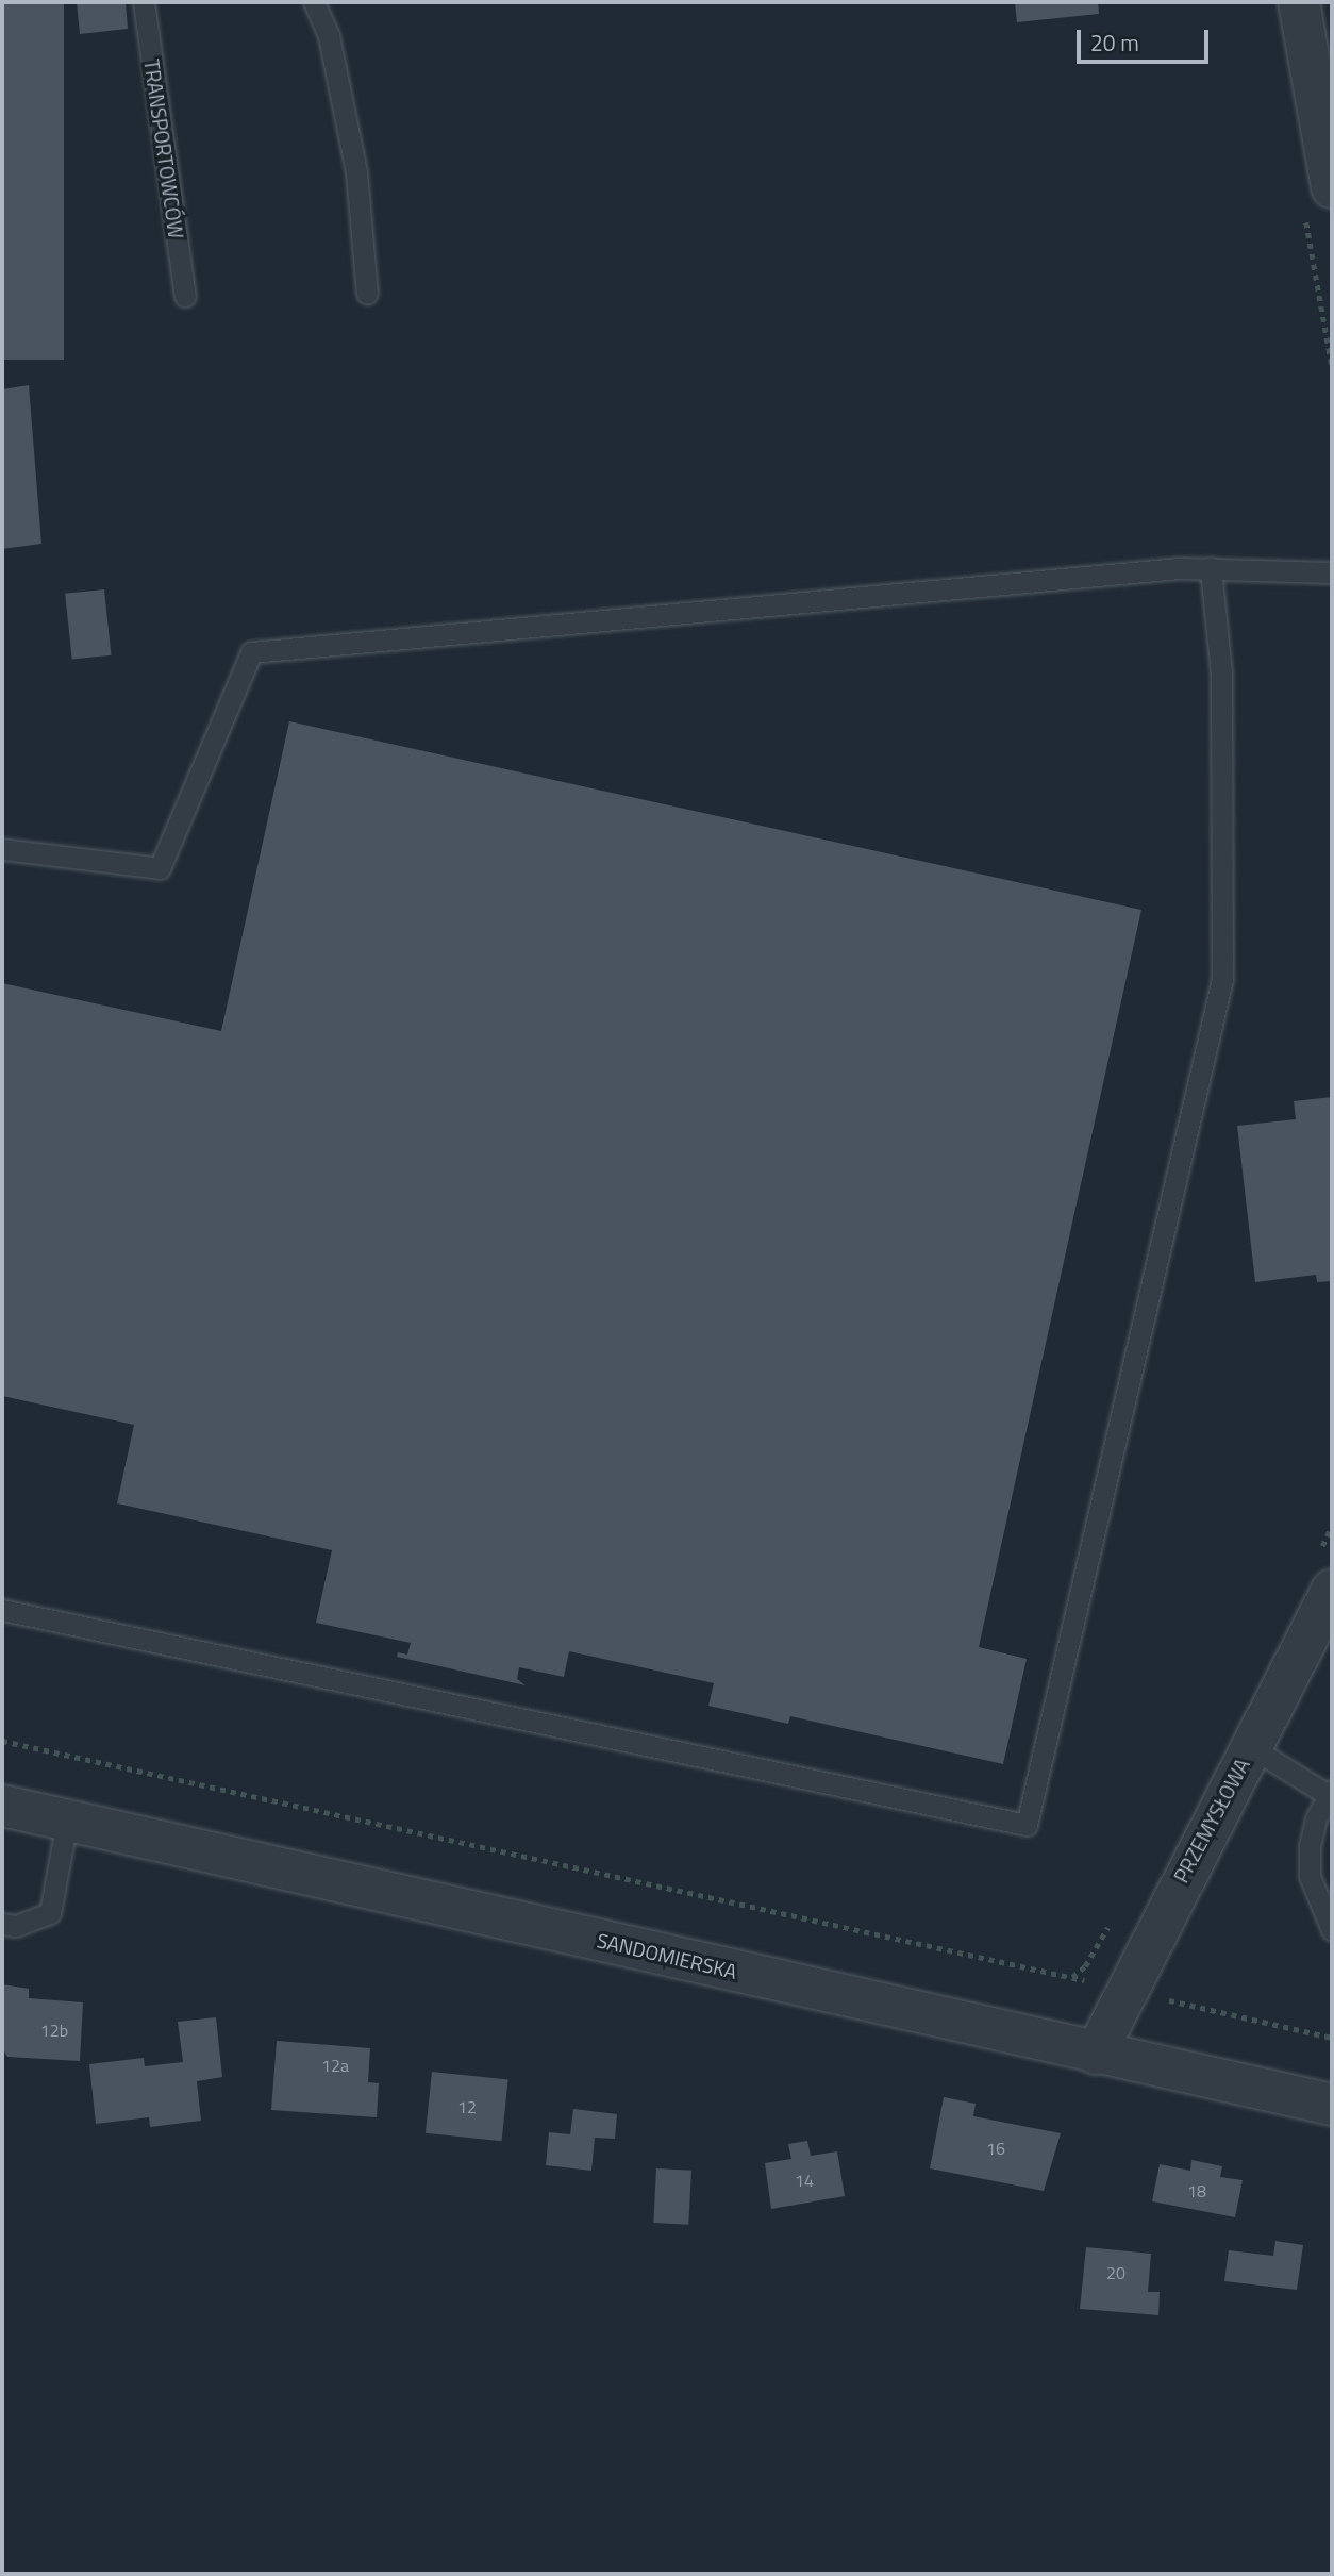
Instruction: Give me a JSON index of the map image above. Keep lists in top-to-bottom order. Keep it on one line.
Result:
{"streets":{"street":["PRZEMYSŁOWA","SANDOMIERSKA"],"lane":["TRANSPORTOWCÓW"]},"crossings":[["PRZEMYSŁOWA","SANDOMIERSKA"]],"house_numbers":["12b","12a","12","16","14","18","20"],"scale_bar":"20 m"}
